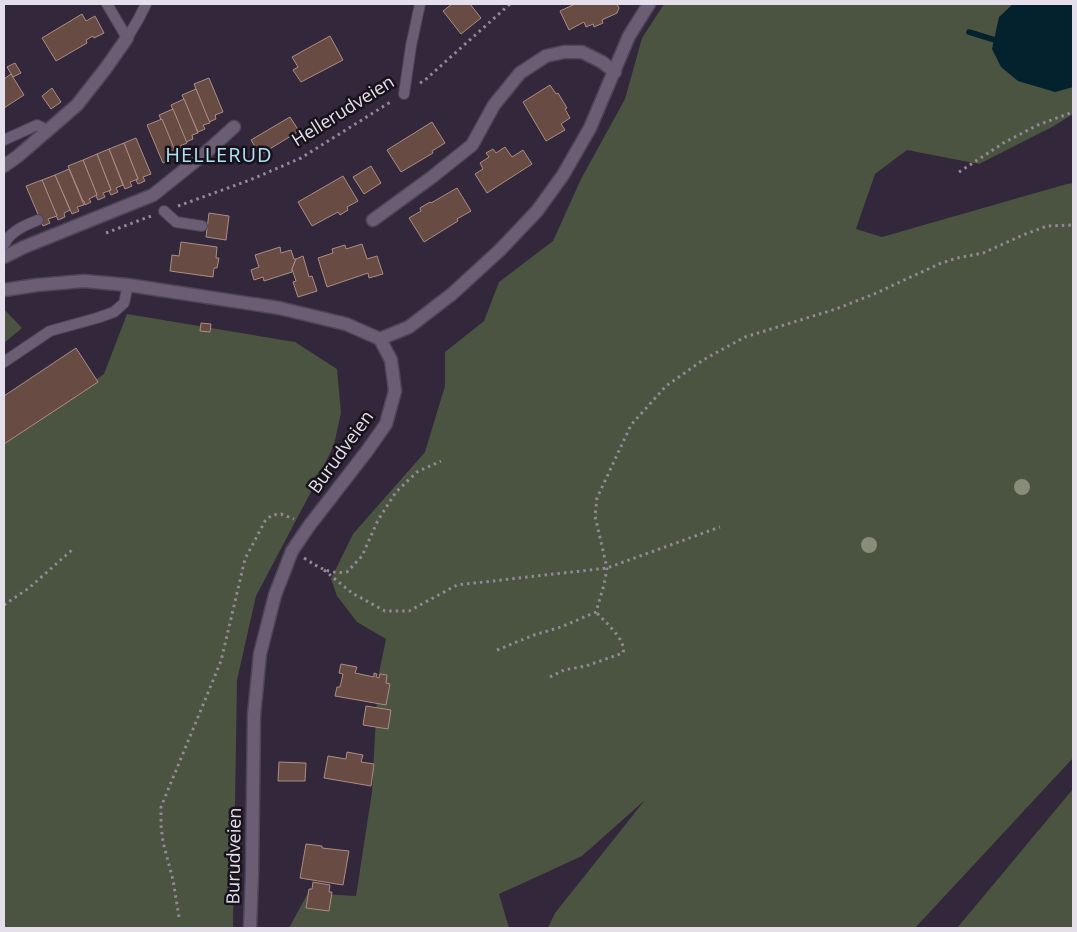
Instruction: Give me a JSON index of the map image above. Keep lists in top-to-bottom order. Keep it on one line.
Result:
{"streets":{"street":["Burudveien"],"path":["Hellerudveien"]},"districts":["HELLERUD"]}
